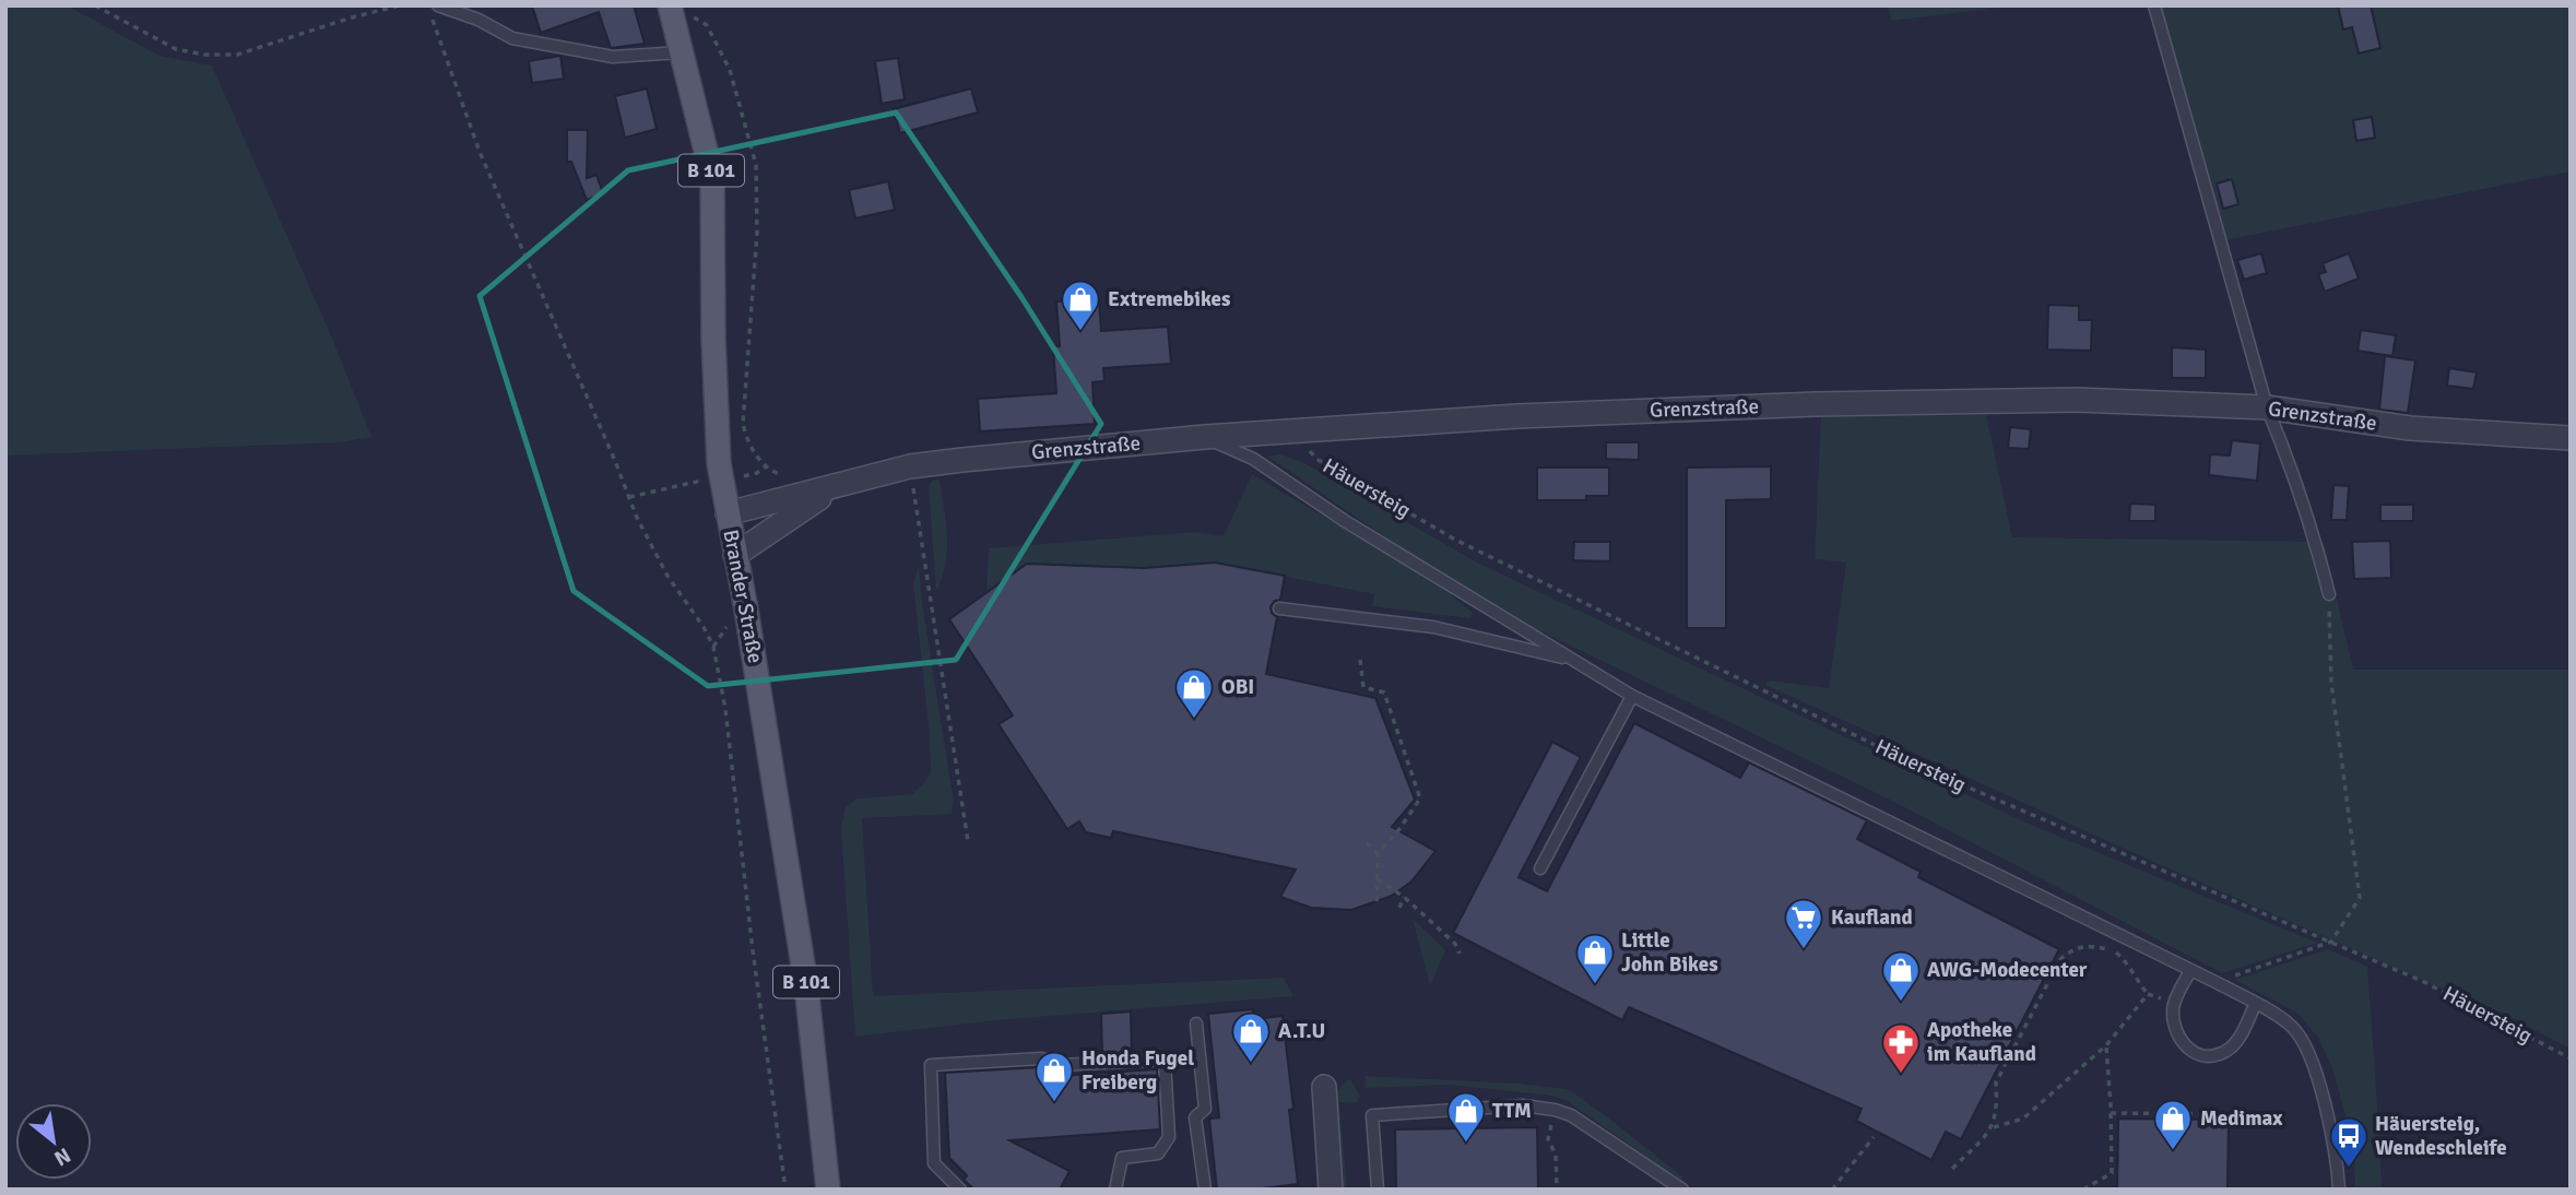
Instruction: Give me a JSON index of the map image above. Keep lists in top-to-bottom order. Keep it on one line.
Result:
{"streets":{"main road":["B 101","Brander Straße"],"street":["Grenzstraße"],"lane":["Häuersteig"]},"crossings":[["Grenzstraße","Häuersteig"],["Grenzstraße","Brander Straße"]],"places":{"shop":["Extremebikes","OBI","Little John Bikes","AWG-Modecenter","A.T.U","Honda Fugel Freiberg","TTM","Medimax"],"supermarket":["Kaufland"],"pharmacy":["Apotheke im Kaufland"],"bus stop":["Häuersteig, Wendeschleife"]},"north":"bottom right"}
